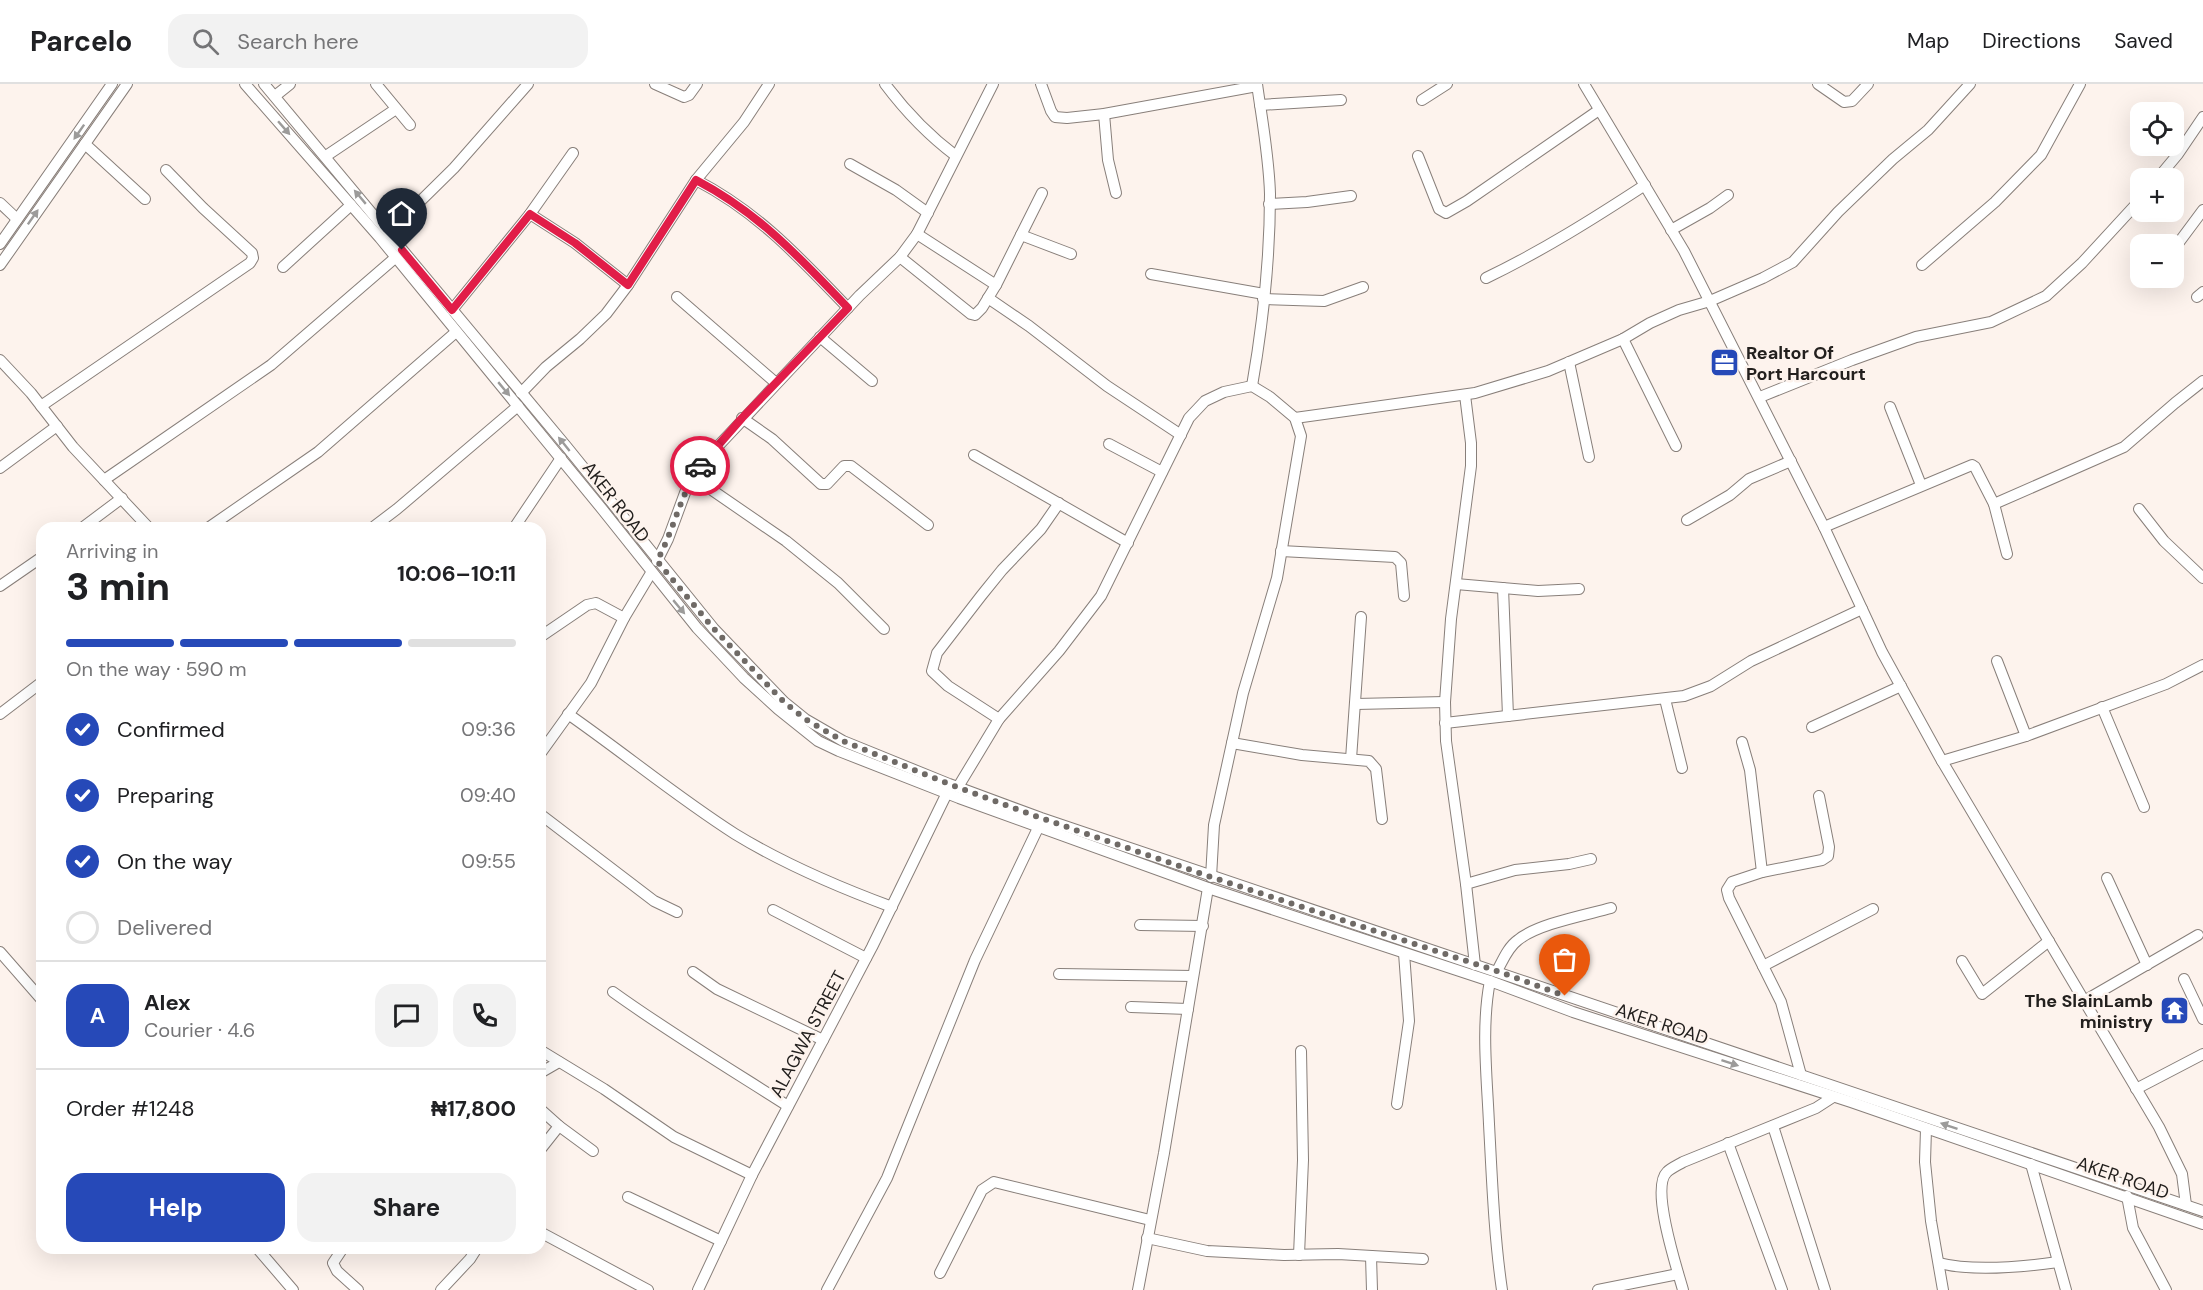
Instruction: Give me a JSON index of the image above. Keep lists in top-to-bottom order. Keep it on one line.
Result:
{"streets":{"street":["AKER ROAD","ALAGWA STREET"]},"crossings":[["AKER ROAD","ALAGWA STREET"]],"places":{"office":["Realtor Of Port Harcourt"],"temple":["The SlainLamb ministry"]},"page":{"header":"Parcelo","search":"Search here","nav":["Map","Directions","Saved"],"map_buttons":["+","−"],"heading":["3 min","Arriving in","10:06–10:11"],"panel":["Alex","Courier · 4.6","Order #1248","₦17,800"],"bar":"On the way · 590 m","list":[["Confirmed","09:36"],["Preparing","09:40"],["On the way","09:55"],"Delivered"],"round":"A","buttons":["Help","Share"]}}
